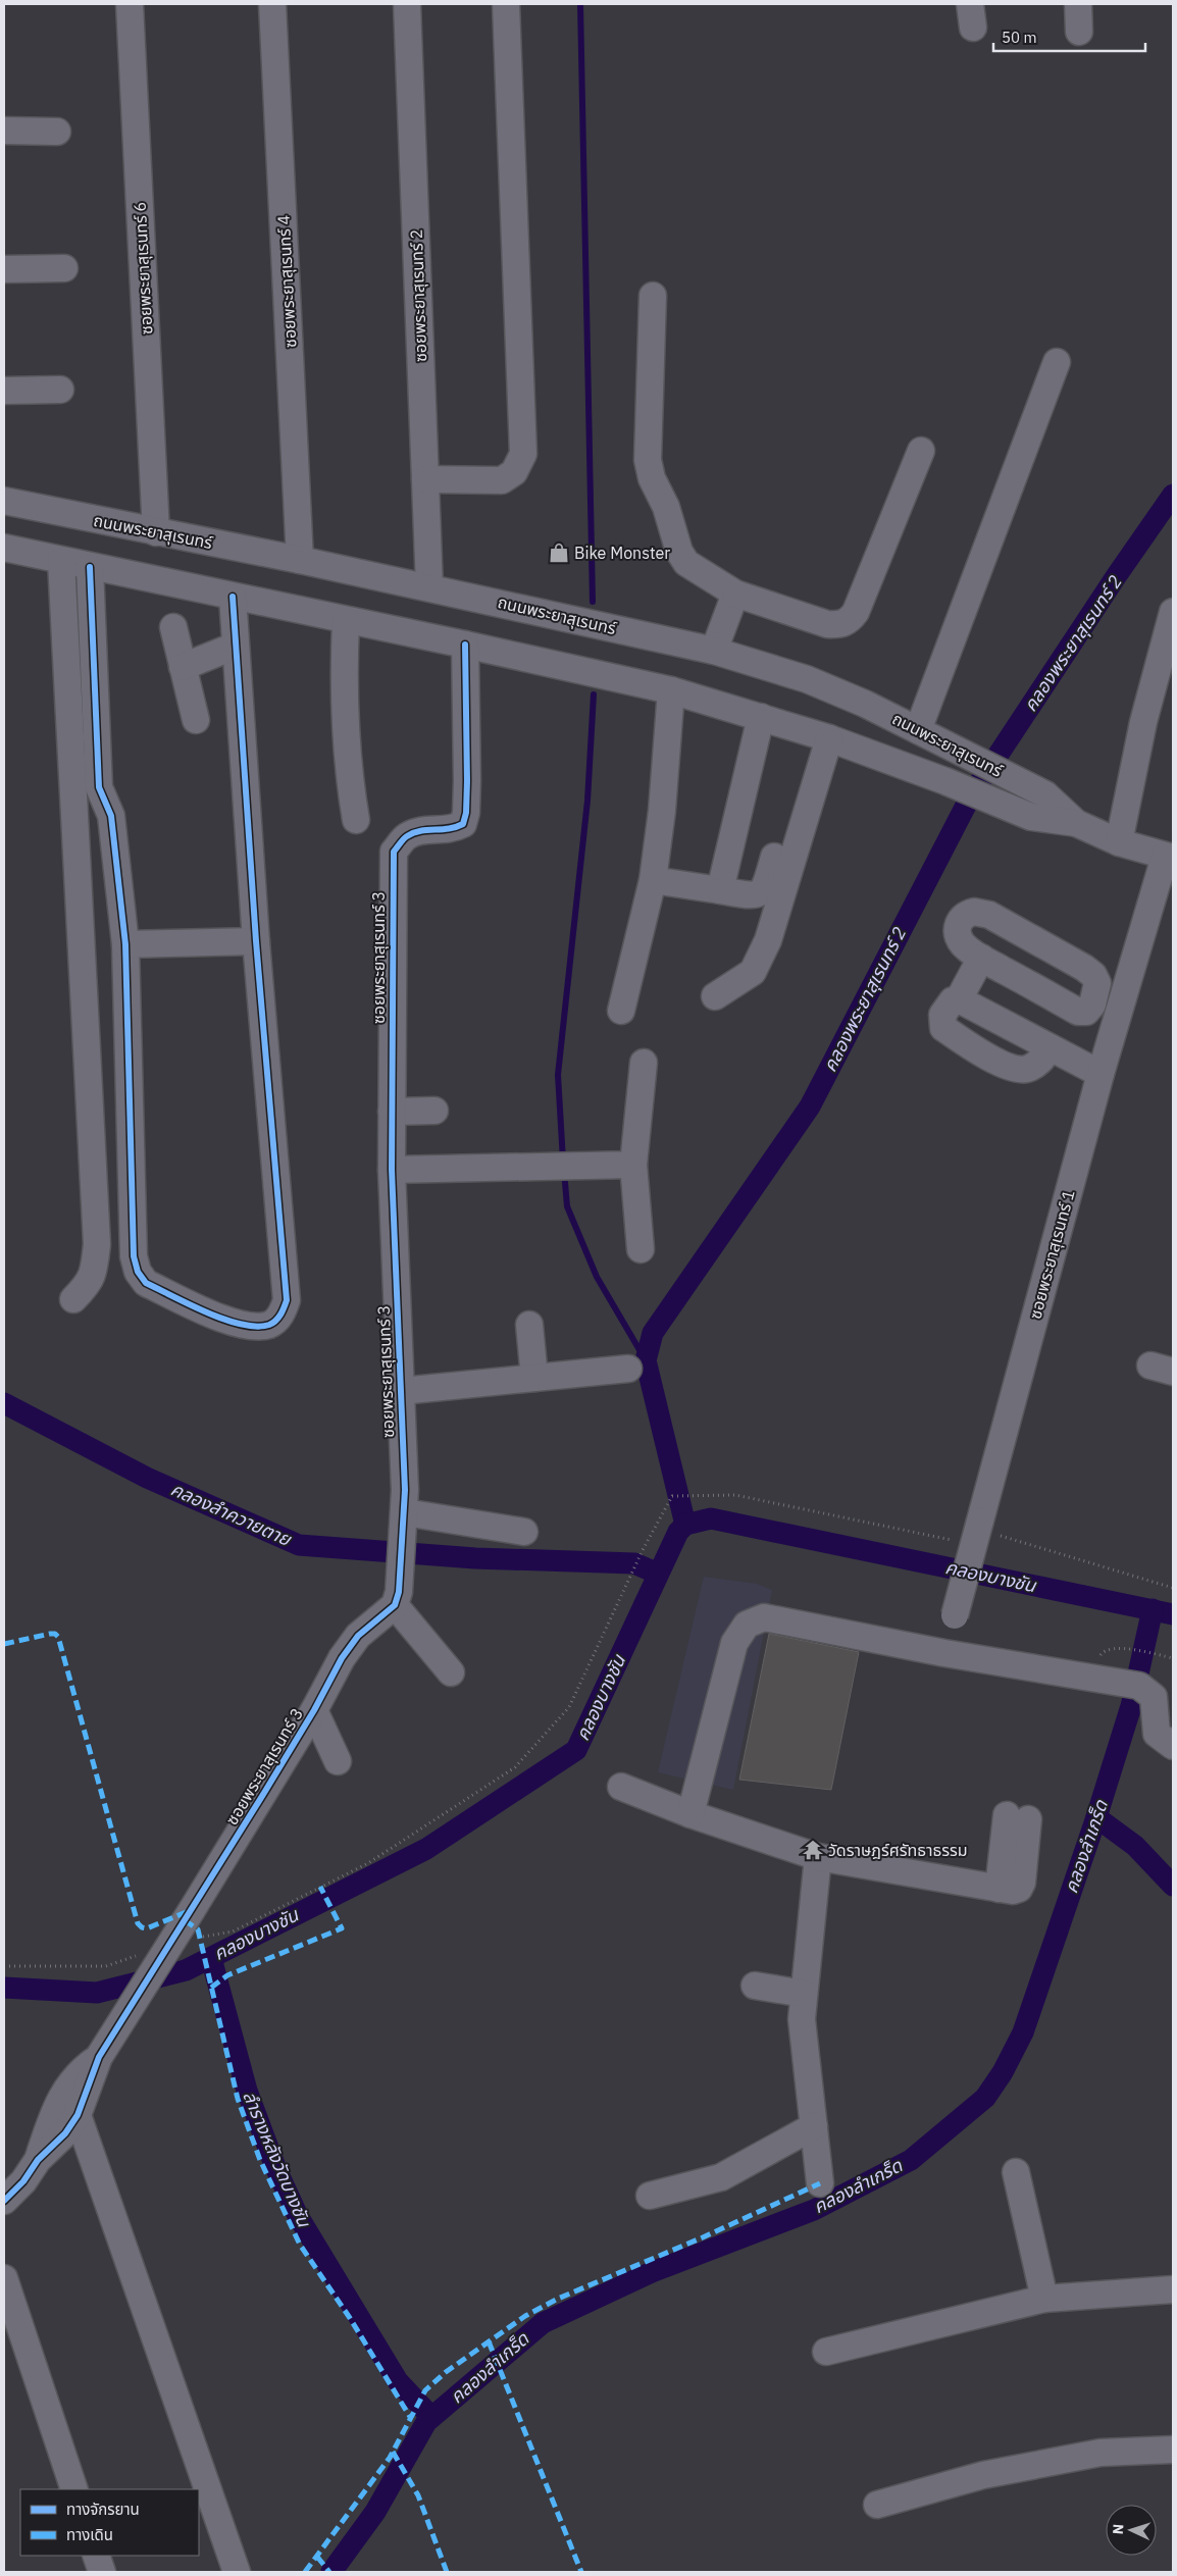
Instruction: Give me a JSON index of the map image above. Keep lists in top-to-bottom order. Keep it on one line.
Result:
{"streets":{"street":["ซอยพระยาสุเรนทร์ 6","ซอยพระยาสุเรนทร์ 4","ซอยพระยาสุเรนทร์ 2","ถนนพระยาสุเรนทร์","ซอยพระยาสุเรนทร์ 3","ซอยพระยาสุเรนทร์ 1"]},"crossings":[["ซอยพระยาสุเรนทร์ 6","ถนนพระยาสุเรนทร์"],["ซอยพระยาสุเรนทร์ 4","ถนนพระยาสุเรนทร์"],["ซอยพระยาสุเรนทร์ 2","ถนนพระยาสุเรนทร์"],["ถนนพระยาสุเรนทร์","ซอยพระยาสุเรนทร์ 3"],["ถนนพระยาสุเรนทร์","ซอยพระยาสุเรนทร์ 1"]],"water":["คลองพระยาสุเรนทร์ 2","คลองลำควายตาย","คลองบางชัน","คลองลำเกร็ด","ลำรางหลังวัดบางชัน"],"places":{"shop":["Bike Monster"],"temple":["วัดราษฎร์ศรัทธาธรรม"]},"legend":["ทางจักรยาน","ทางเดิน"],"scale_bar":"50 m","north":"left"}
